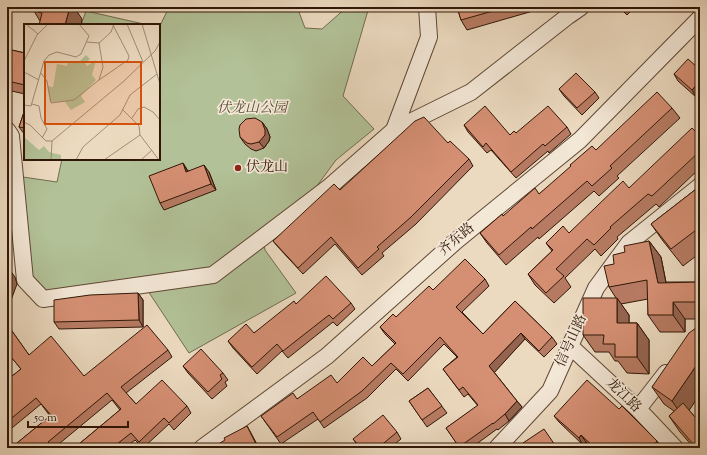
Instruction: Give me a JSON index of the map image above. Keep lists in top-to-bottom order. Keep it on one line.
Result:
{"streets":{"street":["齐东路","信号山路","龙江路"]},"crossings":[["信号山路","龙江路"]],"parks":["伏龙山公园"],"places":["伏龙山"],"scale_bar":"50 m"}
